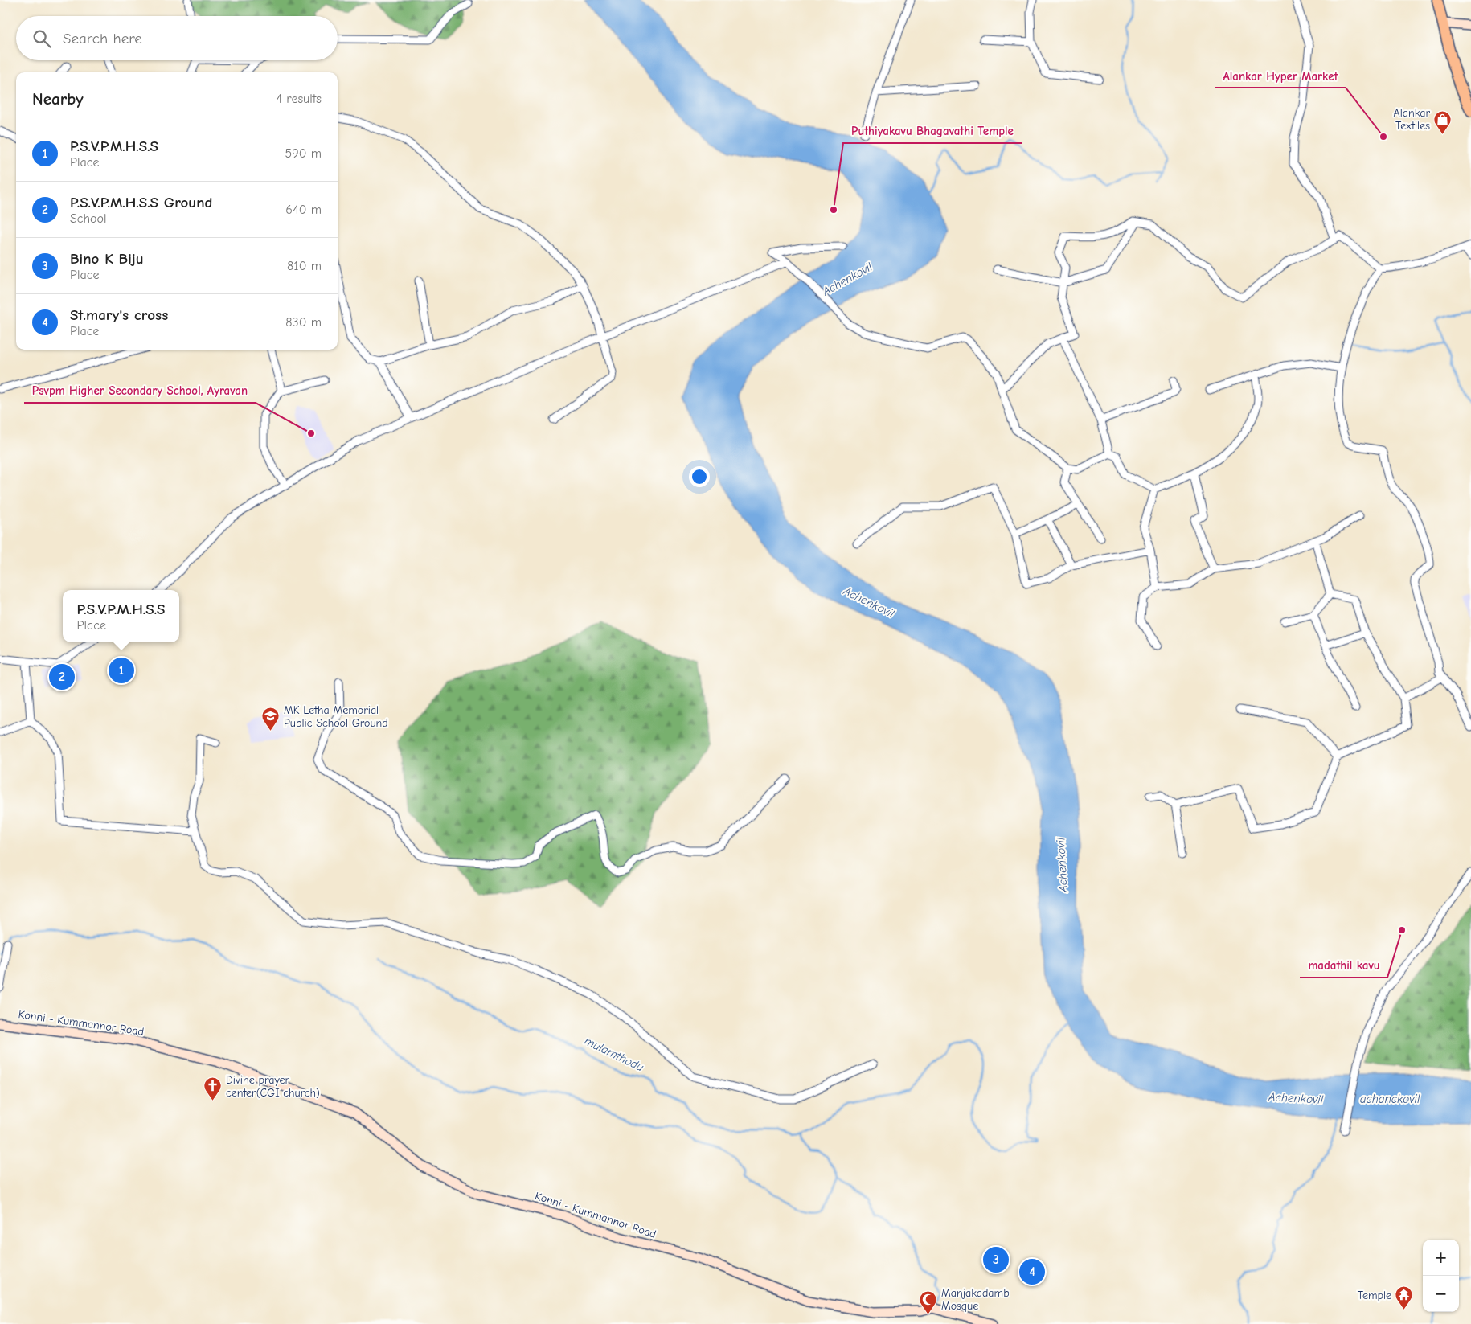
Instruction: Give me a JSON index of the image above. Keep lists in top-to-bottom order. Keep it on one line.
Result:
{"streets":{"main road":["Konni - Kummannor Road"]},"water":["Achenkovil","mulamthodu","achanckovil"],"places":{"shop":["Alankar Textiles"],"other":["Alankar Hyper Market","Puthiyakavu Bhagavathi Temple","Psvpm Higher Secondary School, Ayravan","madathil kavu"],"school or university":["MK Letha Memorial Public School Ground"],"church":["Divine prayer center(CGI church)"],"temple":["Temple"],"mosque":["Manjakadamb Mosque"]},"page":{"search":"Search here","heading":["Nearby","4 results"],"list":[{"mark":"1","name":"P.S.V.P.M.H.S.S","note":"Place","value":"590 m"},{"mark":"2","name":"P.S.V.P.M.H.S.S Ground","note":"School","value":"640 m"},{"mark":"3","name":"Bino K Biju","note":"Place","value":"810 m"},{"mark":"4","name":"St.mary's cross","note":"Place","value":"830 m"}],"popup":["P.S.V.P.M.H.S.S","Place"],"pins":["1","2","3","4"],"map_buttons":["+","−"]}}
